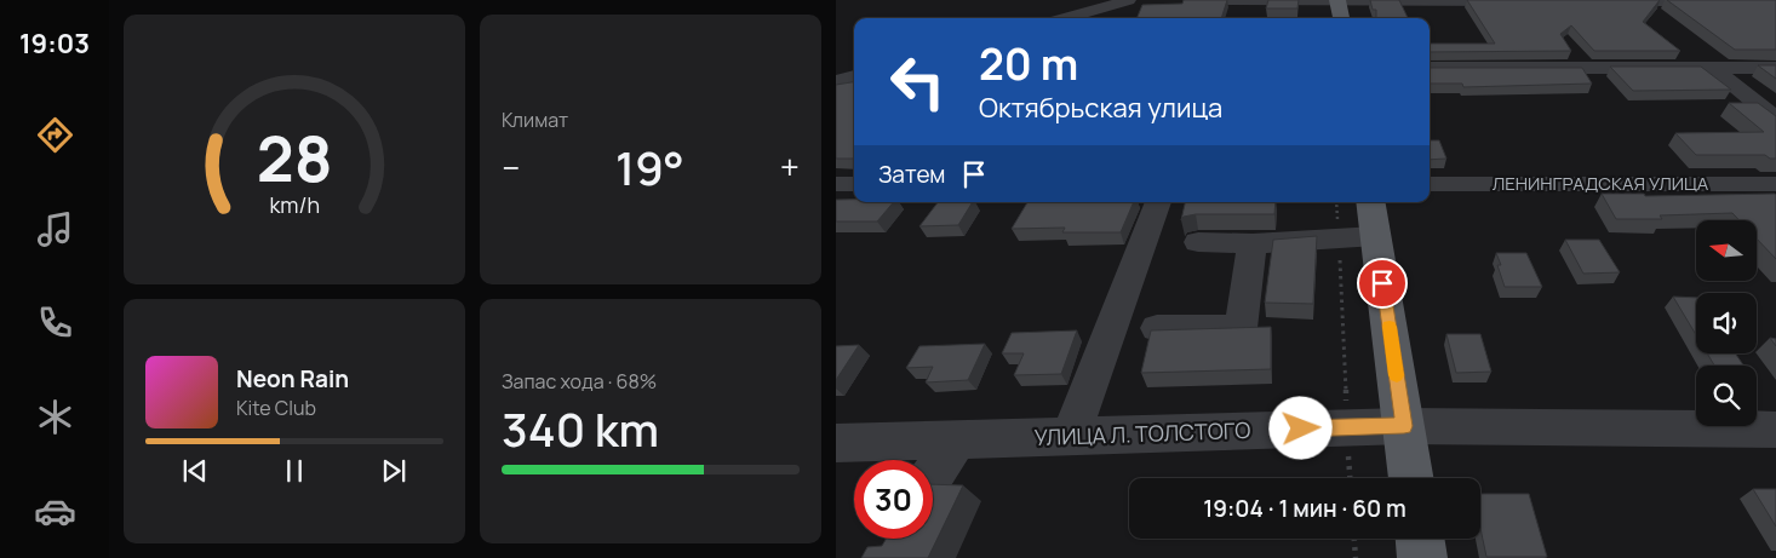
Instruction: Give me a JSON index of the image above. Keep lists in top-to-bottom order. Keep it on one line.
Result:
{"streets":{"street":["ЛЕНИНГРАДСКАЯ УЛИЦА","УЛИЦА Л. ТОЛСТОГО"]},"north":"left","page":{"tabs":"19:03","tile":["Климат",["Запас хода · 68%","340 km"]],"turn":["20 m","Октябрьская улица"],"heat":["−","19°","+"],"then":"Затем","song":["Neon Rain","Kite Club"],"limit":"30","trip":"19:04 · 1 мин · 60 m","gauge":["28","km/h"]}}
